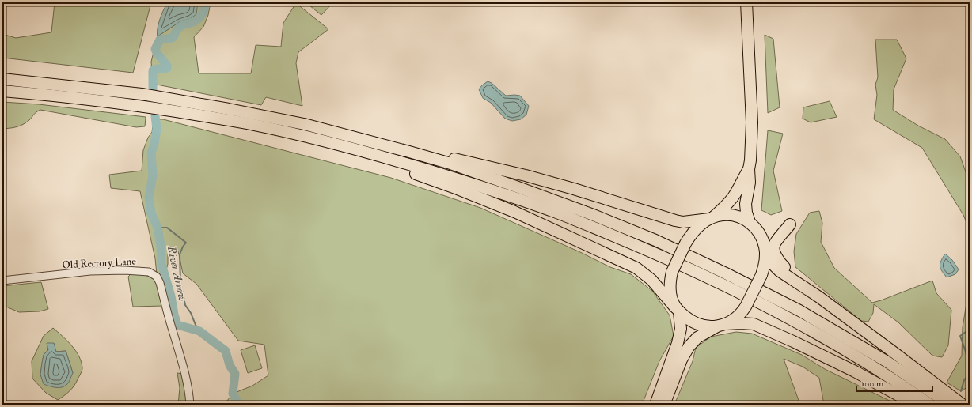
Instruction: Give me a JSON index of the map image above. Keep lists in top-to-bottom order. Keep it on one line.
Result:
{"streets":{"street":["Old Rectory Lane"]},"water":["River Arrow"],"scale_bar":"100 m"}
